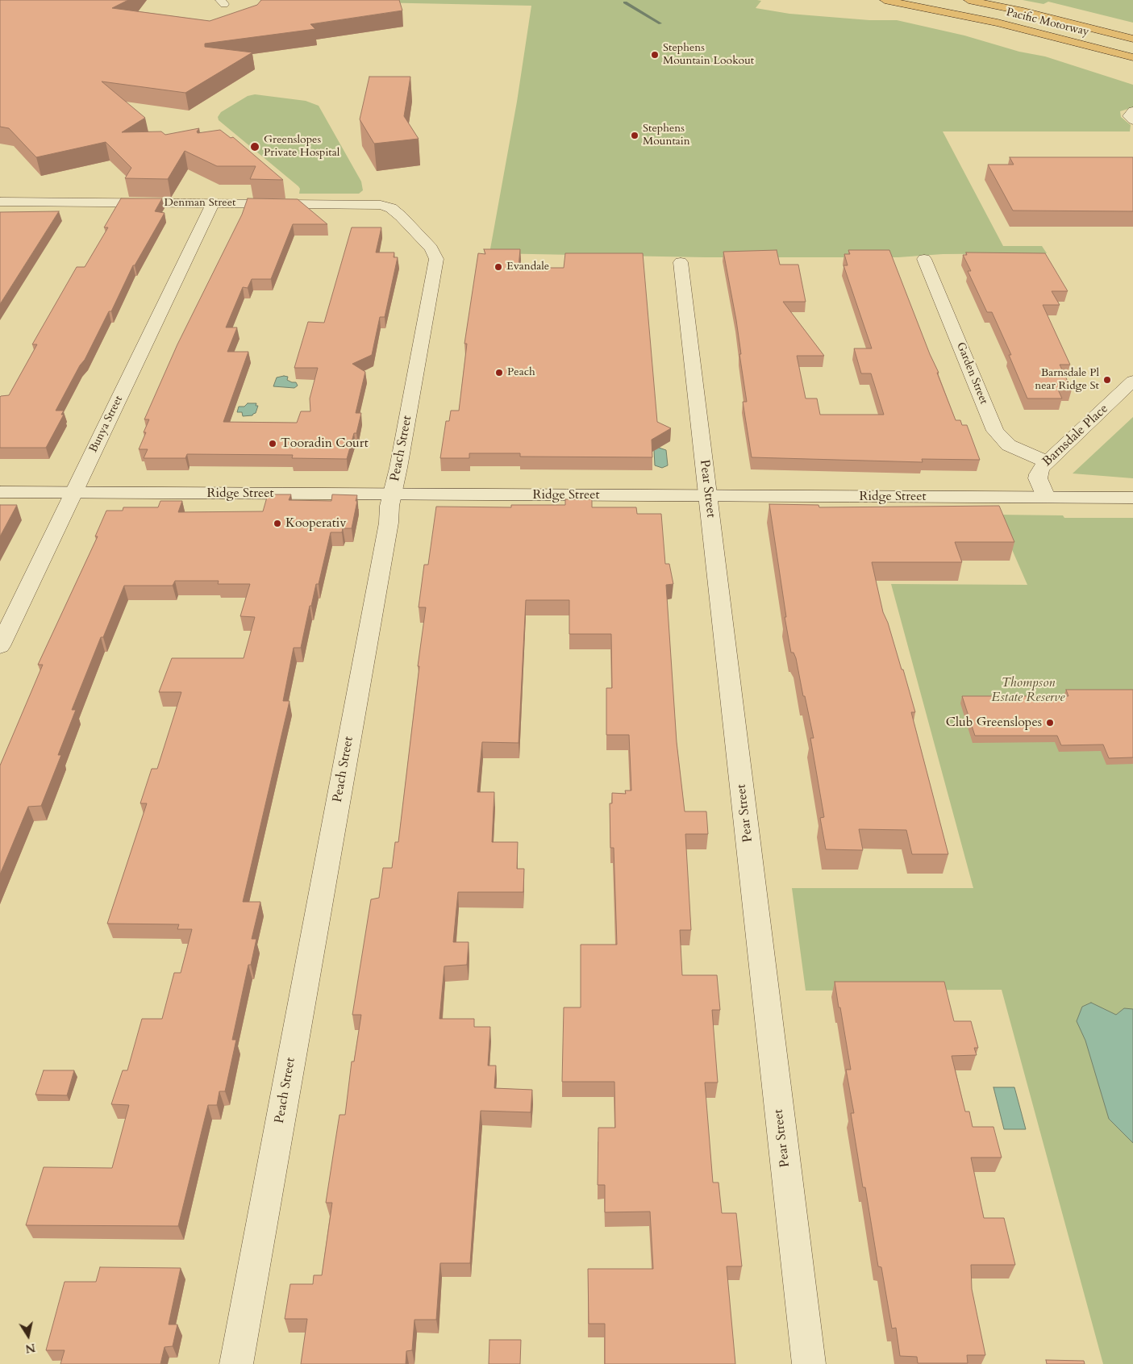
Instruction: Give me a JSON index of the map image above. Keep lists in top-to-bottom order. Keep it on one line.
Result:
{"streets":{"highway":["Pacific Motorway"],"street":["Denman Street","Garden Street","Bunya Street","Barnsdale Place","Peach Street","Pear Street","Ridge Street"]},"crossings":[["Denman Street","Bunya Street"],["Denman Street","Peach Street"],["Garden Street","Barnsdale Place"],["Bunya Street","Ridge Street"],["Barnsdale Place","Ridge Street"],["Peach Street","Ridge Street"],["Pear Street","Ridge Street"]],"parks":["Thompson Estate Reserve"],"places":["Stephens Mountain Lookout","Stephens Mountain","Greenslopes Private Hospital","Evandale","Peach","Barnsdale Pl near Ridge St","Tooradin Court","Kooperativ","Club Greenslopes"],"north":"bottom"}
